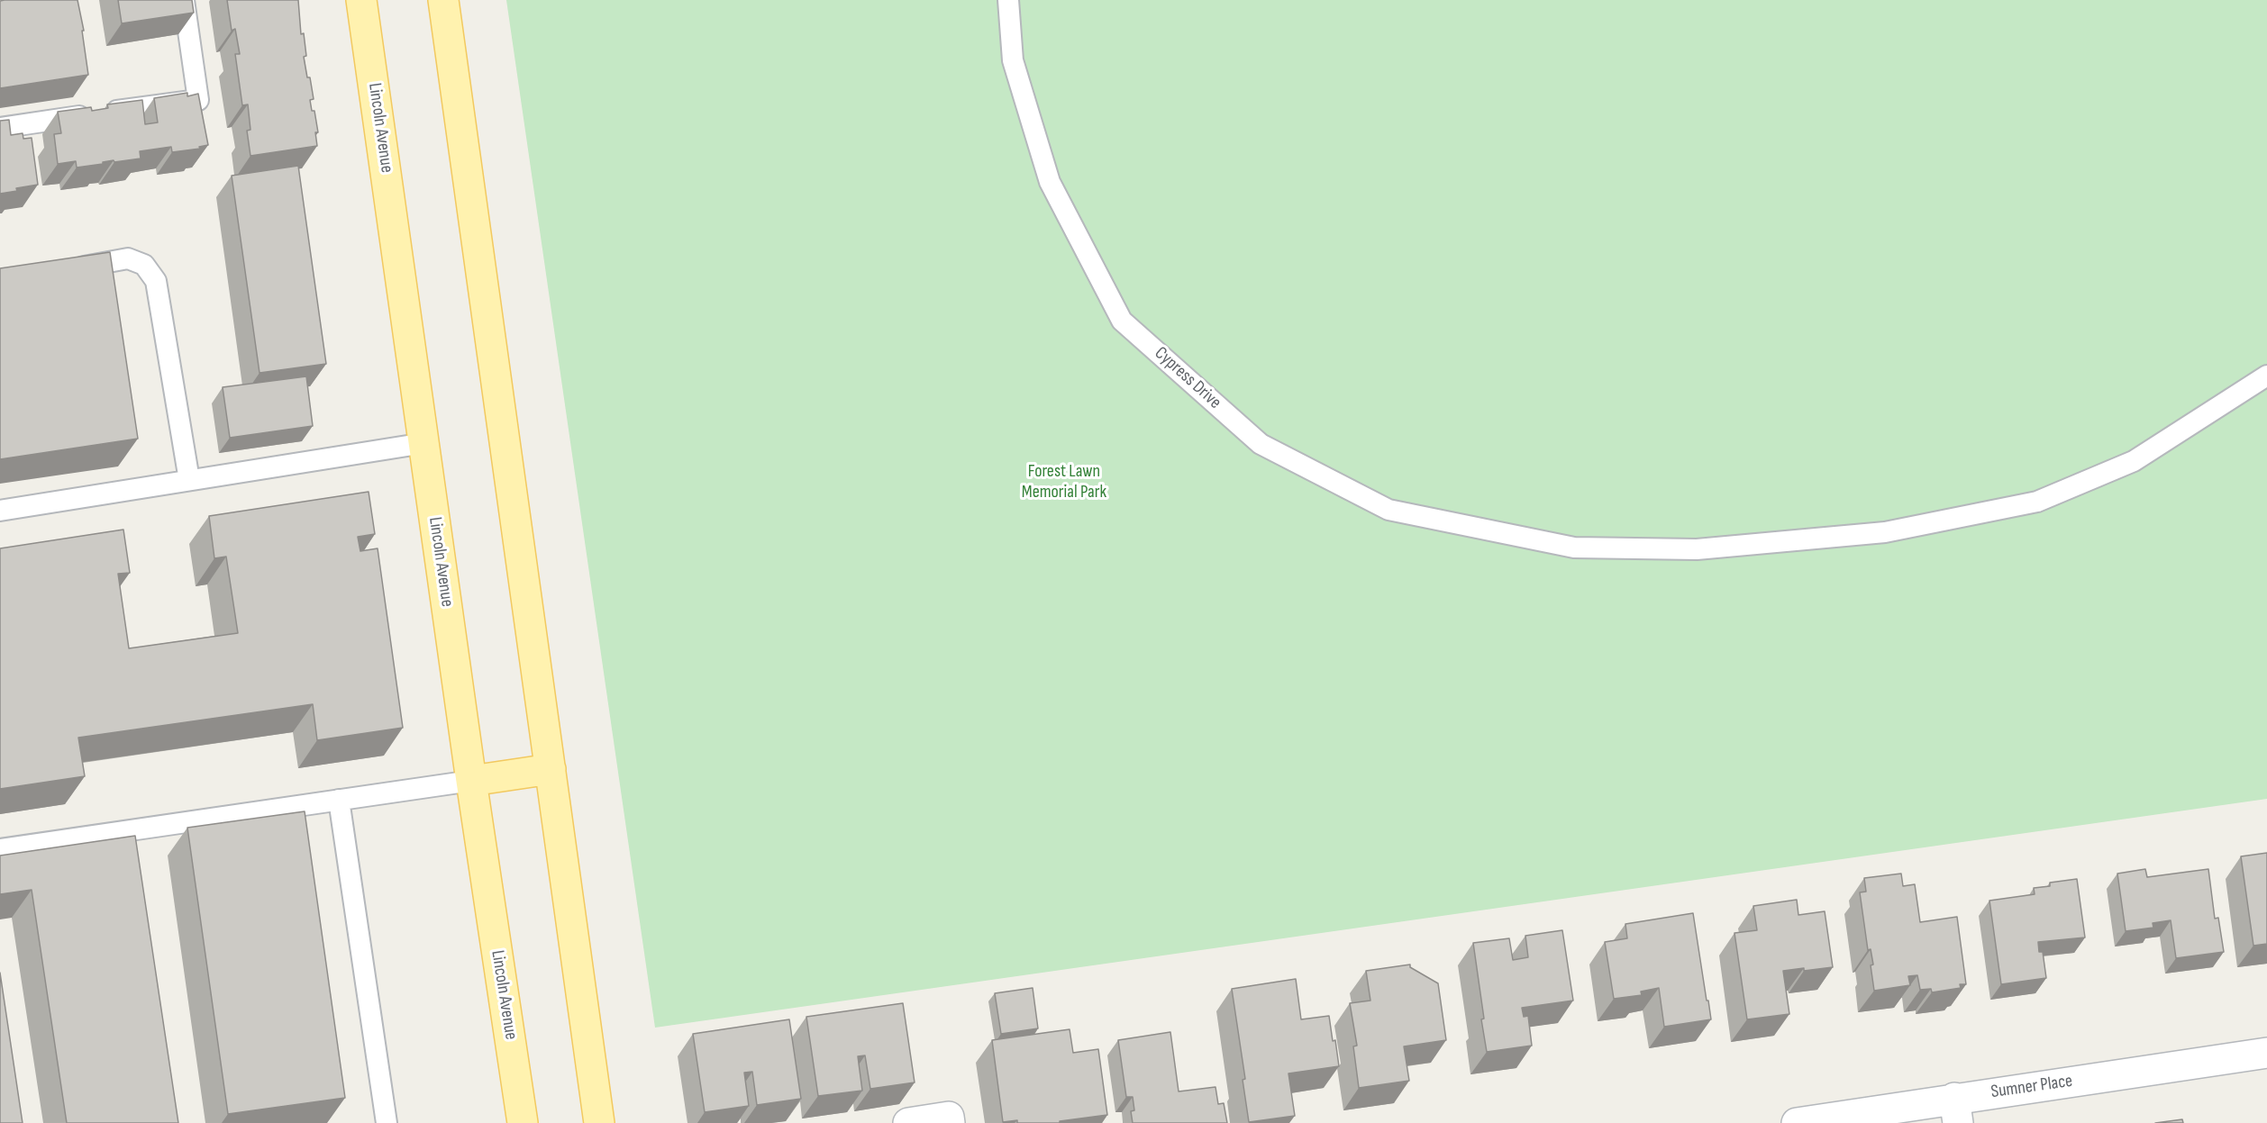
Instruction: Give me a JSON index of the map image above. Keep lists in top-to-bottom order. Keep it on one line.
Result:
{"streets":{"main road":["Lincoln Avenue"],"street":["Sumner Place"],"lane":["Cypress Drive"]},"parks":["Forest Lawn Memorial Park"]}
